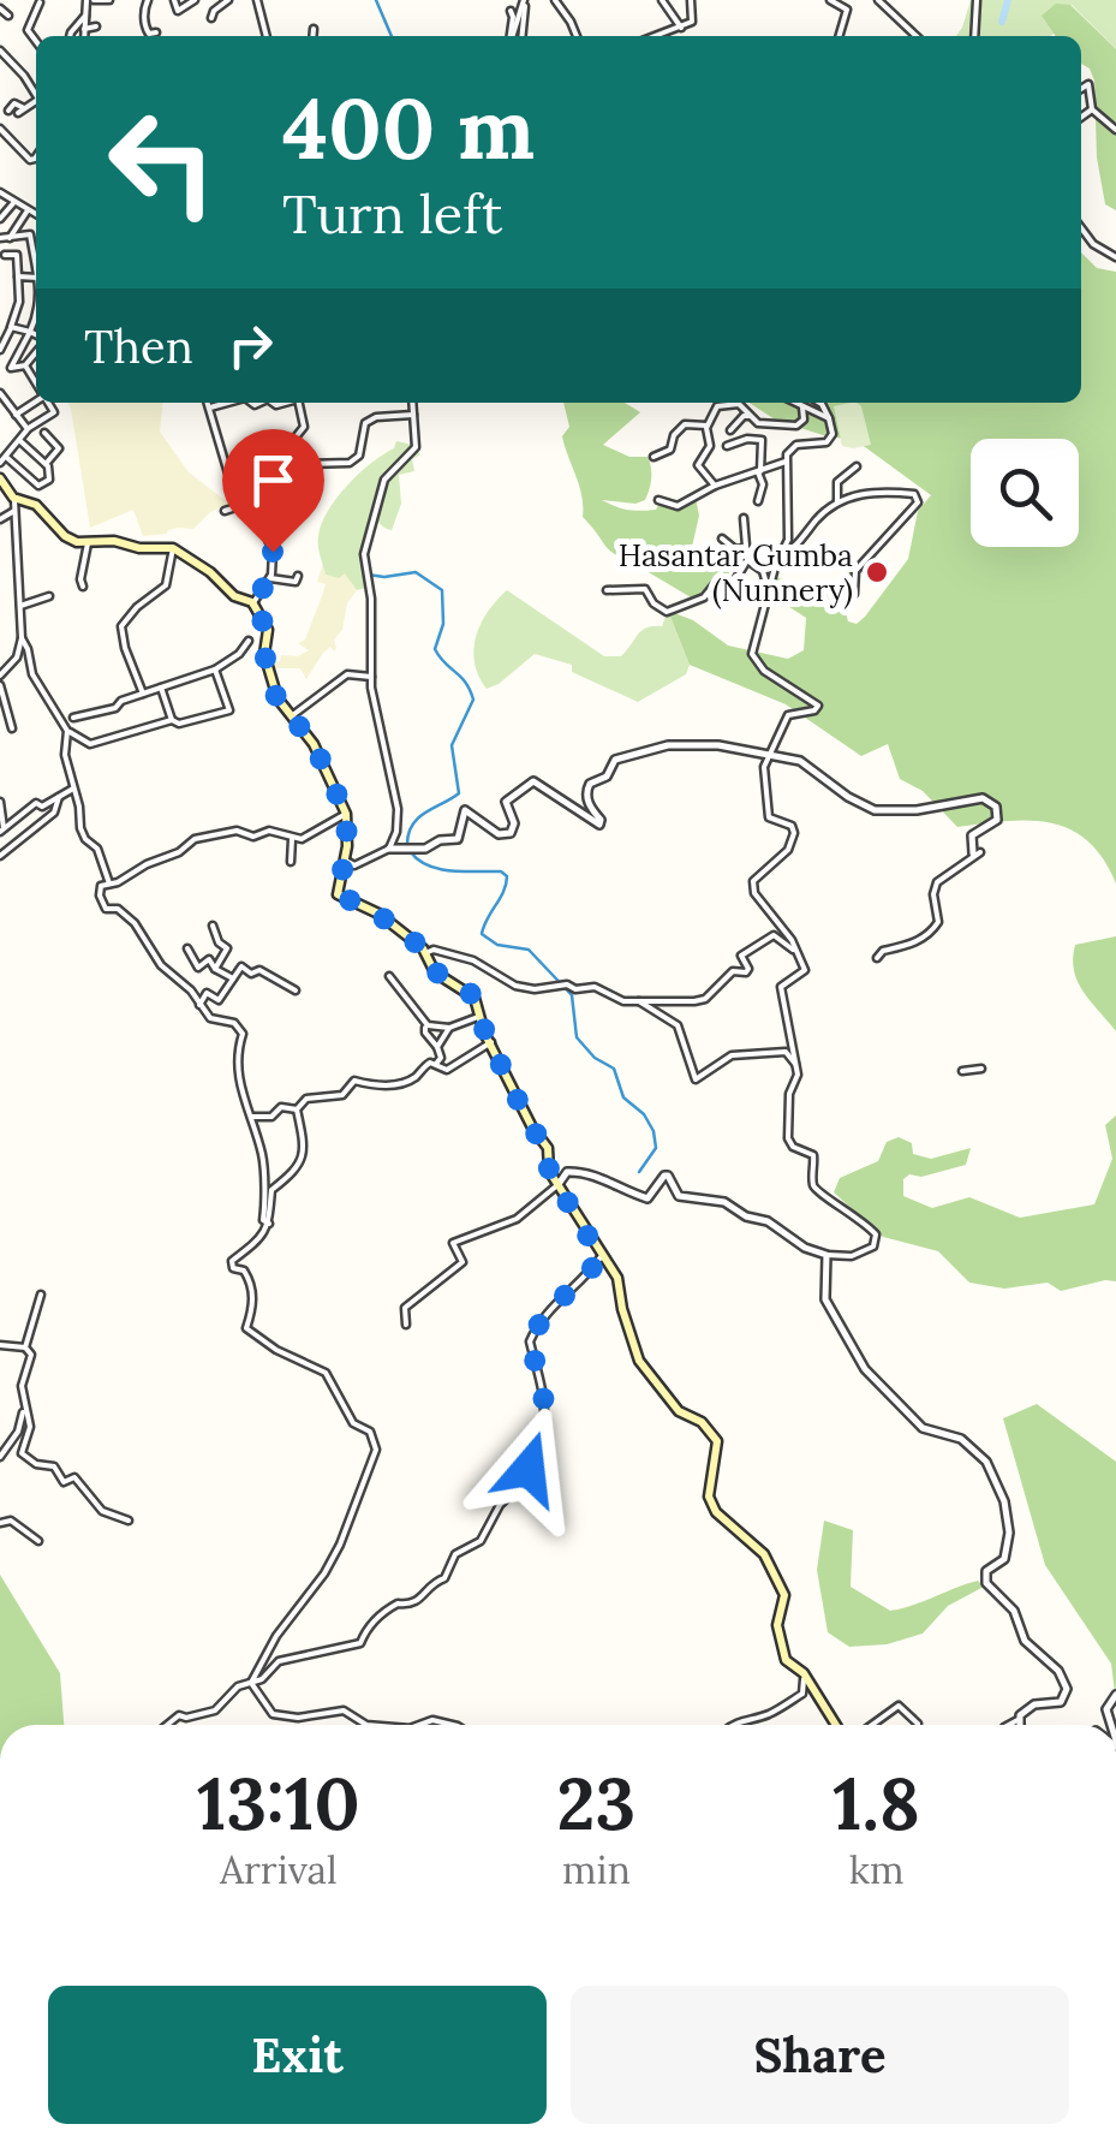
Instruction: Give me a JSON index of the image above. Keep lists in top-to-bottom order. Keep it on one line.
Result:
{"places":["Hasantar Gumba (Nunnery)"],"page":{"turn":["400 m","Turn left"],"then":"Then","eta":["13:10","Arrival","23","min","1.8","km"],"buttons":["Exit","Share"]}}
